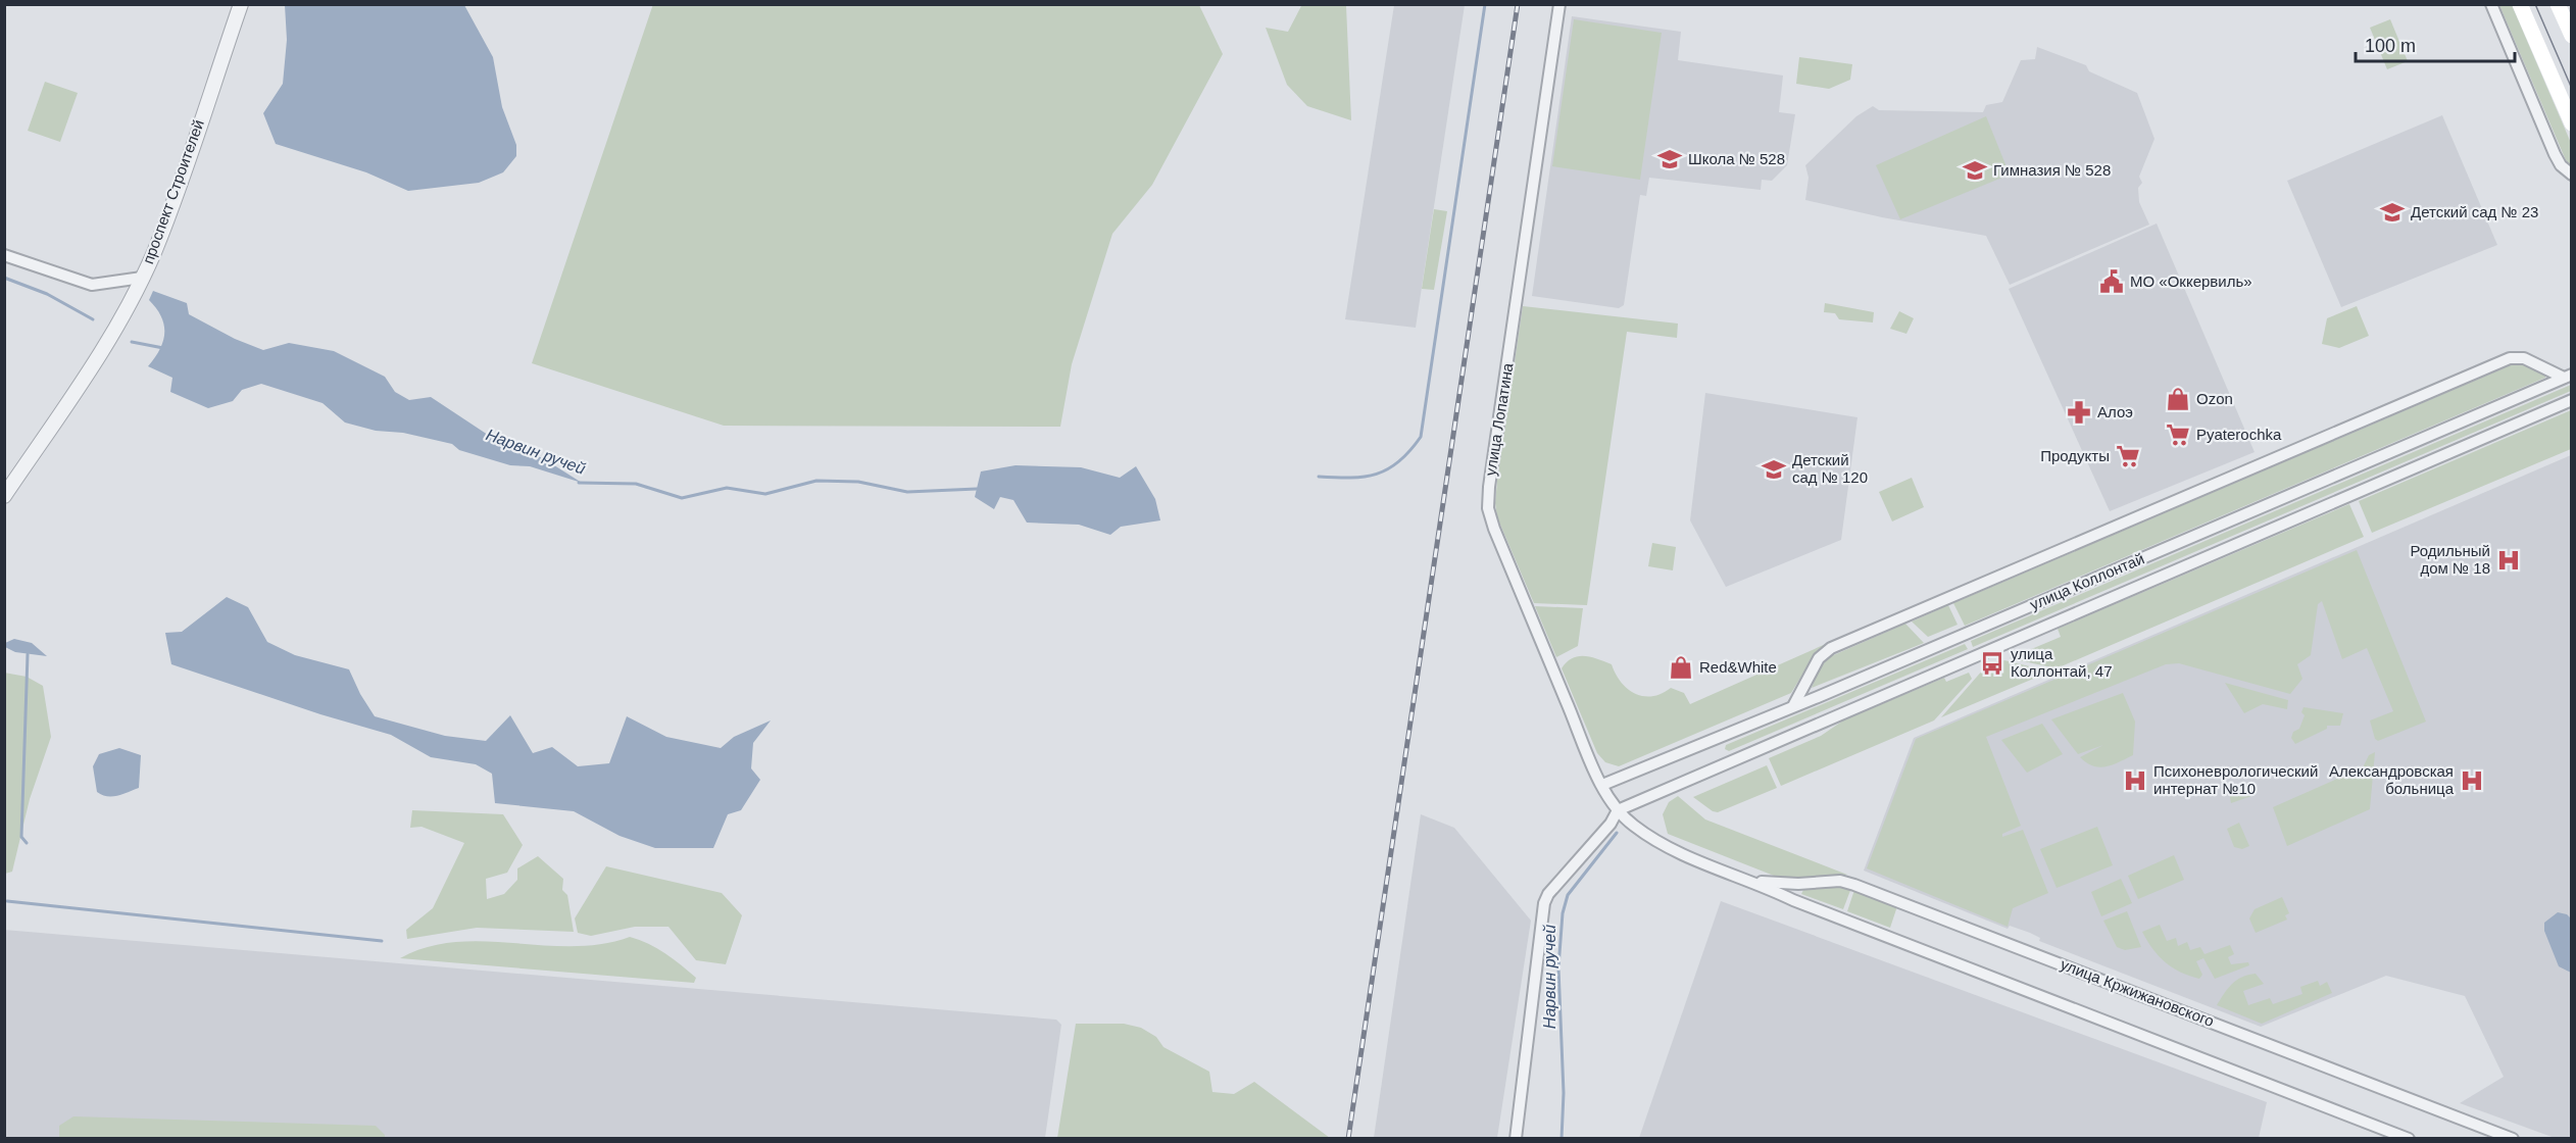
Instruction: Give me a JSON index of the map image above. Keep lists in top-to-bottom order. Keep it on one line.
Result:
{"streets":{"street":["проспект Строителей","улица Лопатина","улица Коллонтай","улица Кржижановского"]},"crossings":[["улица Лопатина","улица Коллонтай"],["улица Лопатина","улица Кржижановского"],["улица Коллонтай","улица Кржижановского"]],"water":["Нарвин ручей"],"places":{"school or university":["Школа № 528","Гимназия № 528","Детский сад № 23","Детский сад № 120"],"public building":["МО «Оккервиль»"],"shop":["Ozon","Red&White"],"pharmacy":["Алоэ"],"supermarket":["Pyaterochka","Продукты"],"hospital":["Родильный дом № 18","Психоневрологический интернат №10","Александровская больница"],"bus stop":["улица Коллонтай, 47"]},"scale_bar":"100 m"}
